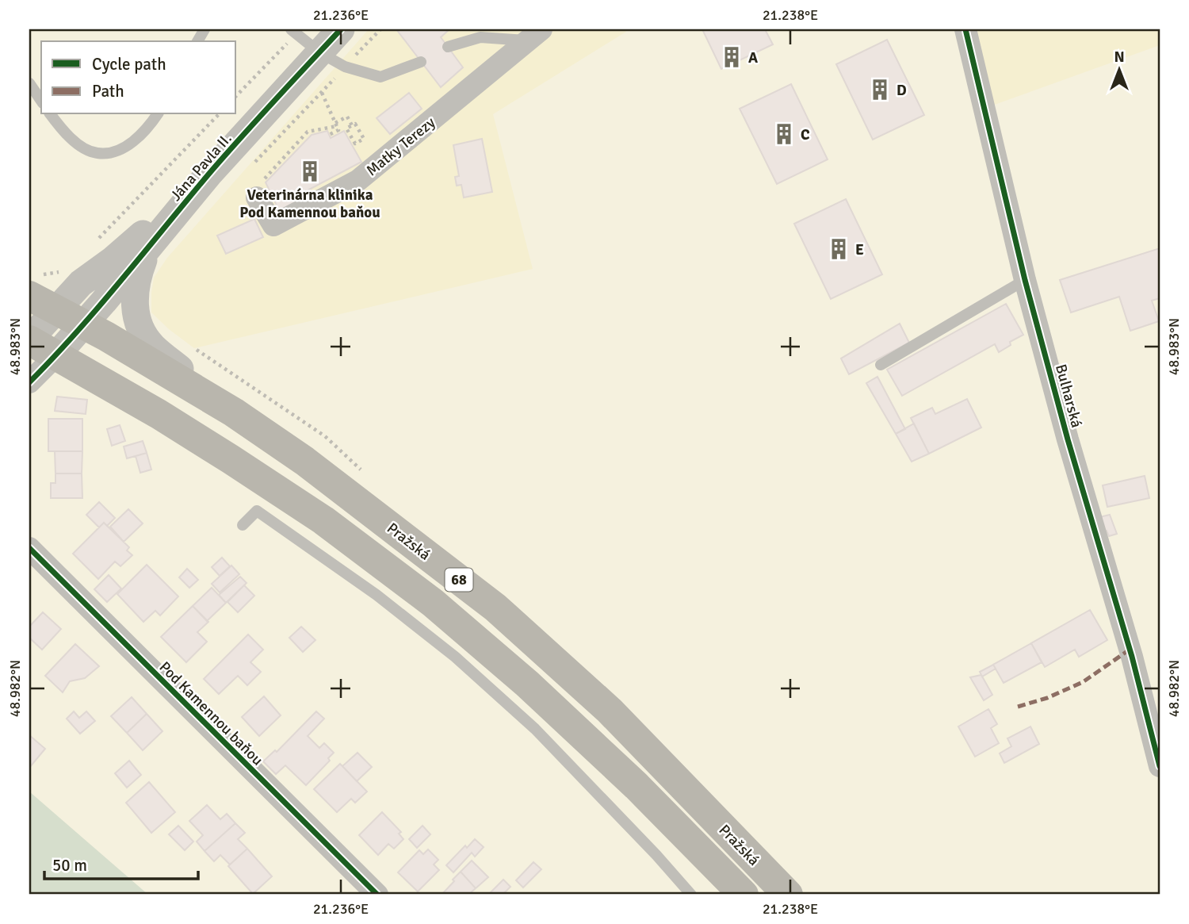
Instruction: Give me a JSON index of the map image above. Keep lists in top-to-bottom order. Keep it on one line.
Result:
{"streets":{"main road":["Pražská","68"],"street":["Matky Terezy","Jána Pavla II.","Bulharská","Pod Kamennou baňou"]},"crossings":[["Jána Pavla II.","Pražská"],["Jána Pavla II.","68"]],"places":{"building":["A","D","C","Veterinárna klinika Pod Kamennou baňou","E"]},"legend":["Cycle path","Path"],"scale_bar":"50 m","north":"top","coordinates":["21.236°E","21.238°E","48.983°N","48.982°N"]}
